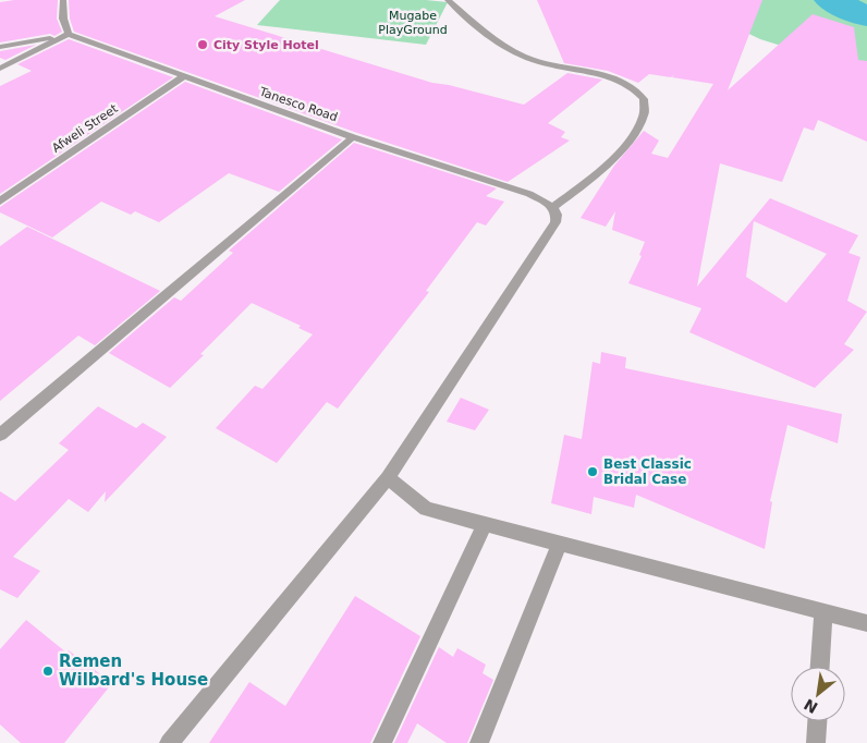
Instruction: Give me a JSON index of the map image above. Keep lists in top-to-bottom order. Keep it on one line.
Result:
{"streets":{"street":["Tanesco Road","Afweli Street"]},"crossings":[["Tanesco Road","Afweli Street"]],"parks":["Mugabe PlayGround"],"places":["City Style Hotel","Best Classic Bridal Case","Remen Wilbard's House"],"north":"bottom left"}
